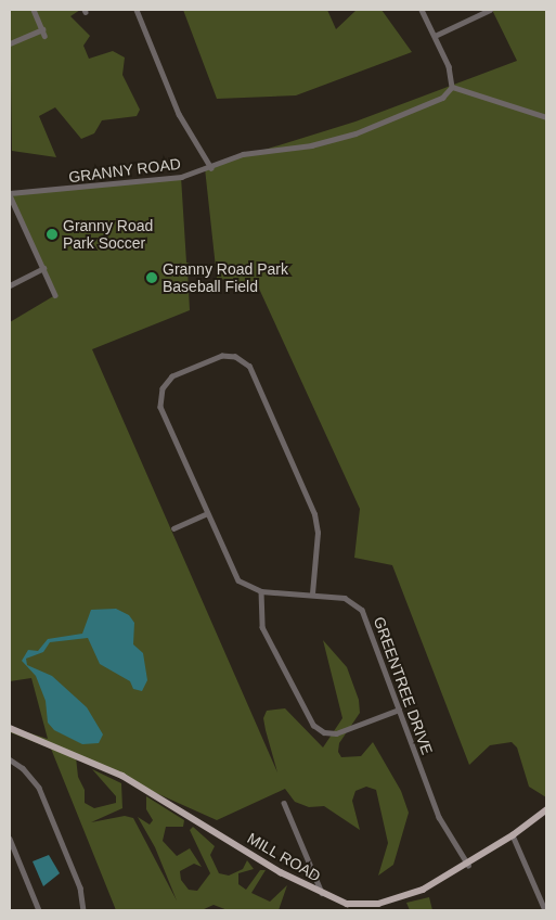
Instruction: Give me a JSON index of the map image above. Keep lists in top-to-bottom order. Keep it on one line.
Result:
{"streets":{"main road":["MILL ROAD"],"street":["GRANNY ROAD","GREENTREE DRIVE"]},"crossings":[["GREENTREE DRIVE","MILL ROAD"]],"places":["Granny Road Park Soccer","Granny Road Park Baseball Field"]}
